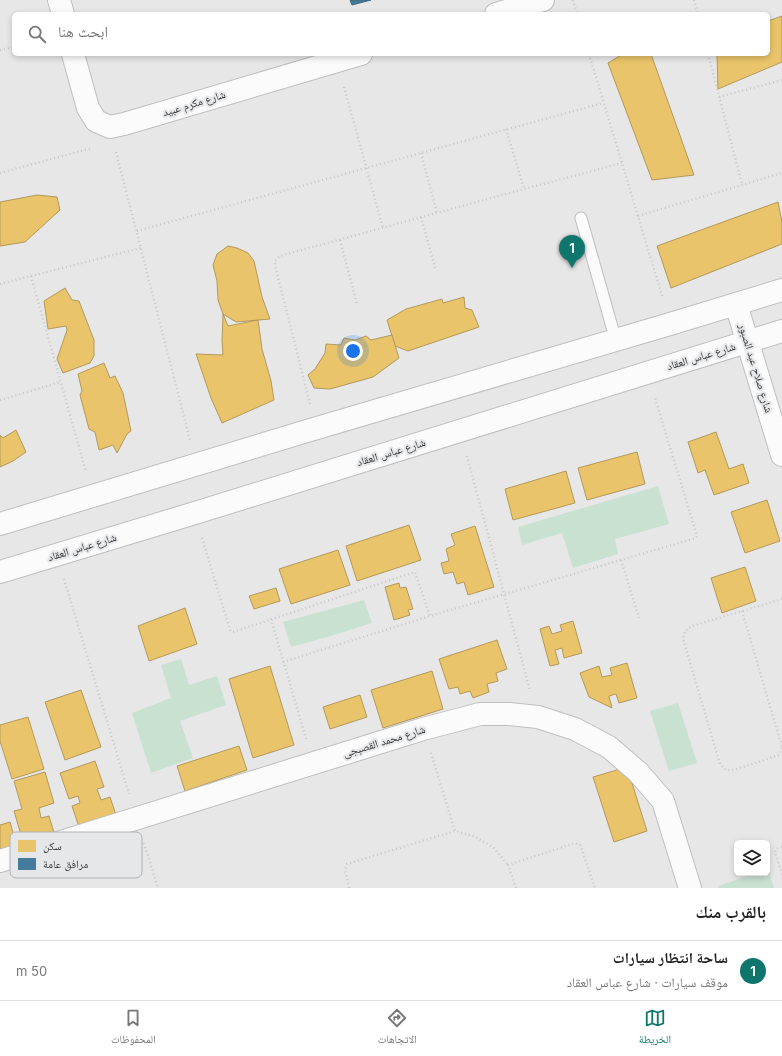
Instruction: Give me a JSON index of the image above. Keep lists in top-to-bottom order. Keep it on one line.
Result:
{"streets":{"street":["شارع مكرم عبيد","شارع عباس العقاد","شارع صلاح عبد الصبور","شارع محمد القصبجى"]},"crossings":[["شارع عباس العقاد","شارع صلاح عبد الصبور"]],"legend":["سكن","مرافق عامة"],"page":{"search":"ابحث هنا","pins":"1","heading":"بالقرب منك","list":[{"mark":"1","name":"ساحة انتظار سيارات","note":"موقف سيارات · شارع عباس العقاد","value":"50 m"}],"nav":["الخريطة","الاتجاهات","المحفوظات"]}}
